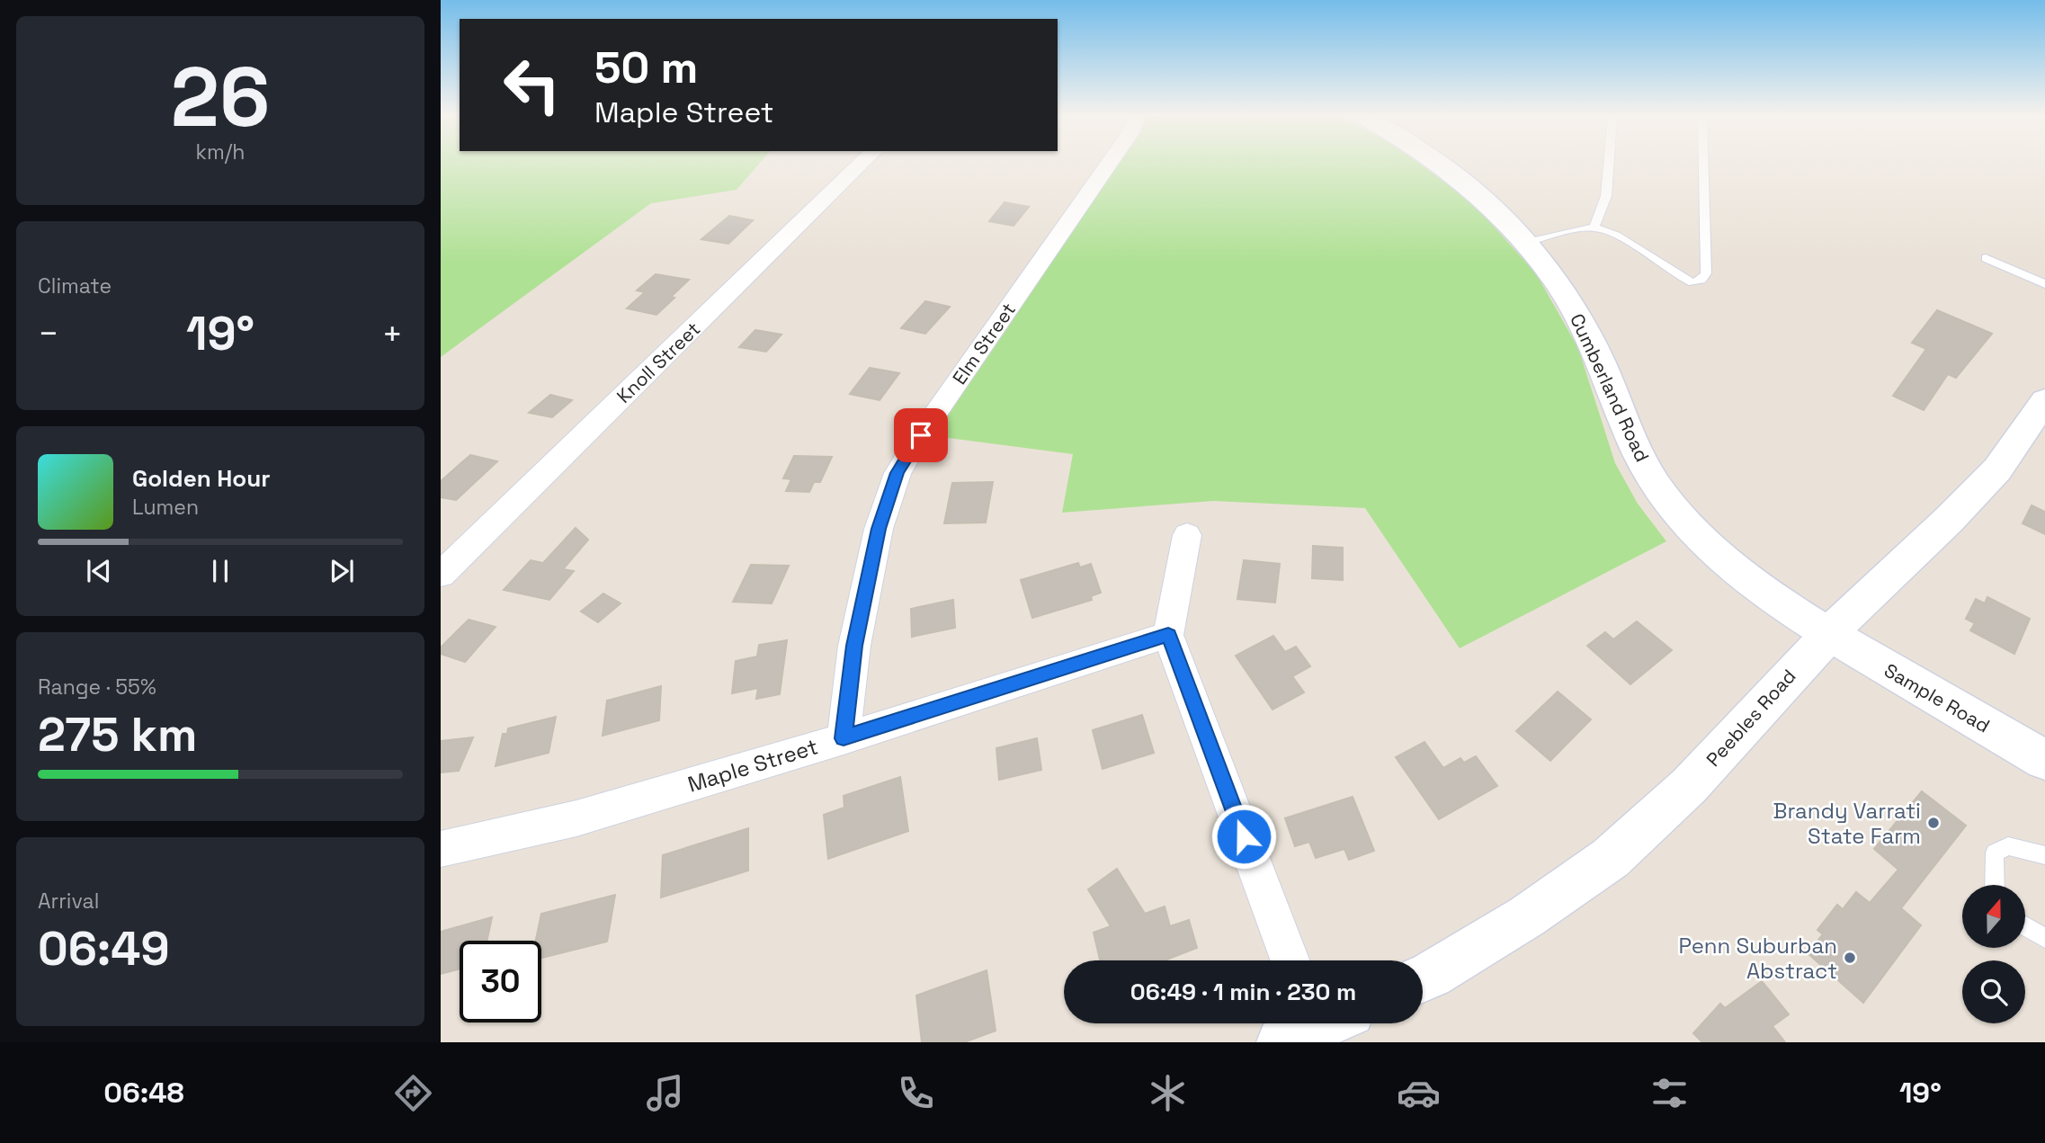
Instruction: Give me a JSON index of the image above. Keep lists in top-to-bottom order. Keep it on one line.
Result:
{"streets":{"street":["Elm Street","Knoll Street","Cumberland Road","Sample Road","Peebles Road","Maple Street"]},"crossings":[["Elm Street","Maple Street"],["Cumberland Road","Sample Road"],["Cumberland Road","Peebles Road"],["Sample Road","Peebles Road"]],"places":["Brandy Varrati State Farm","Penn Suburban Abstract"],"north":"top","page":{"tile":[["26","km/h"],"Climate",["Range · 55%","275 km"],["Arrival","06:49"]],"turn":["50 m","Maple Street"],"heat":["−","19°","+"],"song":["Golden Hour","Lumen"],"limit":"30","trip":"06:49 · 1 min · 230 m","tabs":["06:48","19°"]}}
